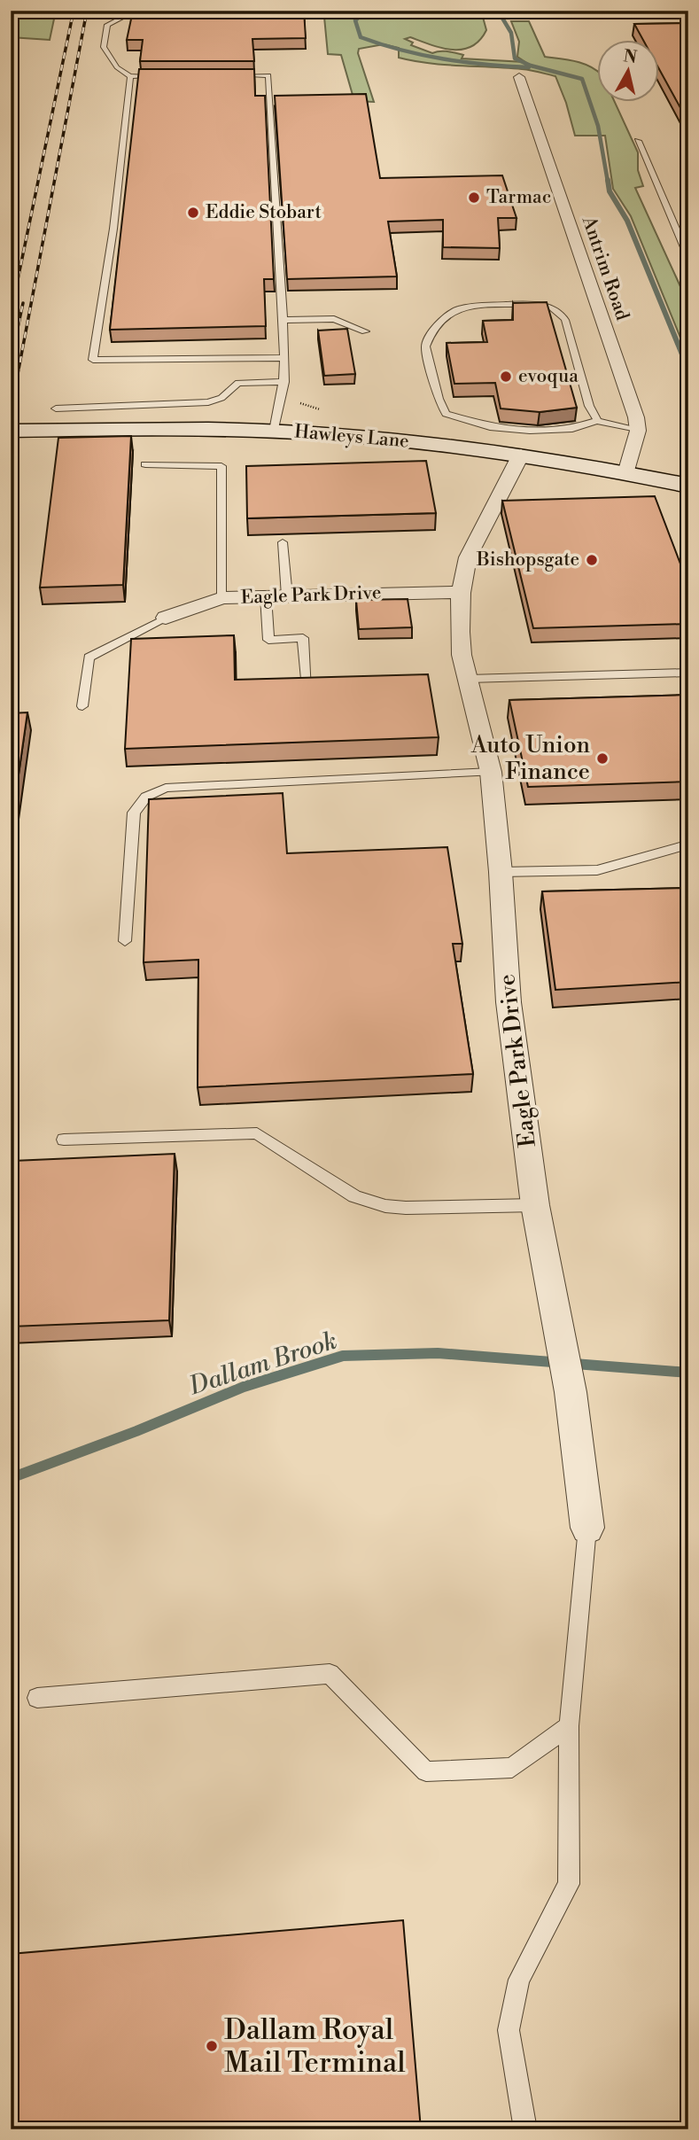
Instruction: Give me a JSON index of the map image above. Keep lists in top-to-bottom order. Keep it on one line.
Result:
{"streets":{"street":["Antrim Road","Hawleys Lane","Eagle Park Drive"]},"crossings":[["Antrim Road","Hawleys Lane"],["Hawleys Lane","Eagle Park Drive"]],"water":["Dallam Brook"],"places":["Tarmac","Eddie Stobart","evoqua","Bishopsgate","Auto Union Finance","Dallam Royal Mail Terminal"],"north":"top"}
